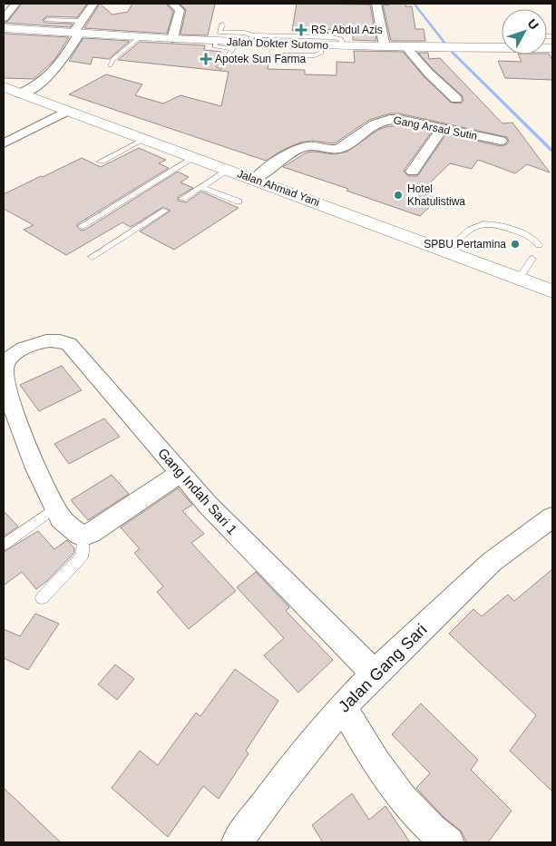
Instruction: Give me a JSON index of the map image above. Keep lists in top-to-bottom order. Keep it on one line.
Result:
{"streets":{"street":["Jalan Dokter Sutomo","Gang Arsad Sutin","Jalan Ahmad Yani","Gang Indah Sari 1","Jalan Gang Sari"]},"crossings":[["Gang Arsad Sutin","Jalan Ahmad Yani"],["Gang Indah Sari 1","Jalan Gang Sari"]],"places":{"health":["RS. Abdul Azis","Apotek Sun Farma"],"other":["Hotel Khatulistiwa","SPBU Pertamina"]},"north":"top right"}
